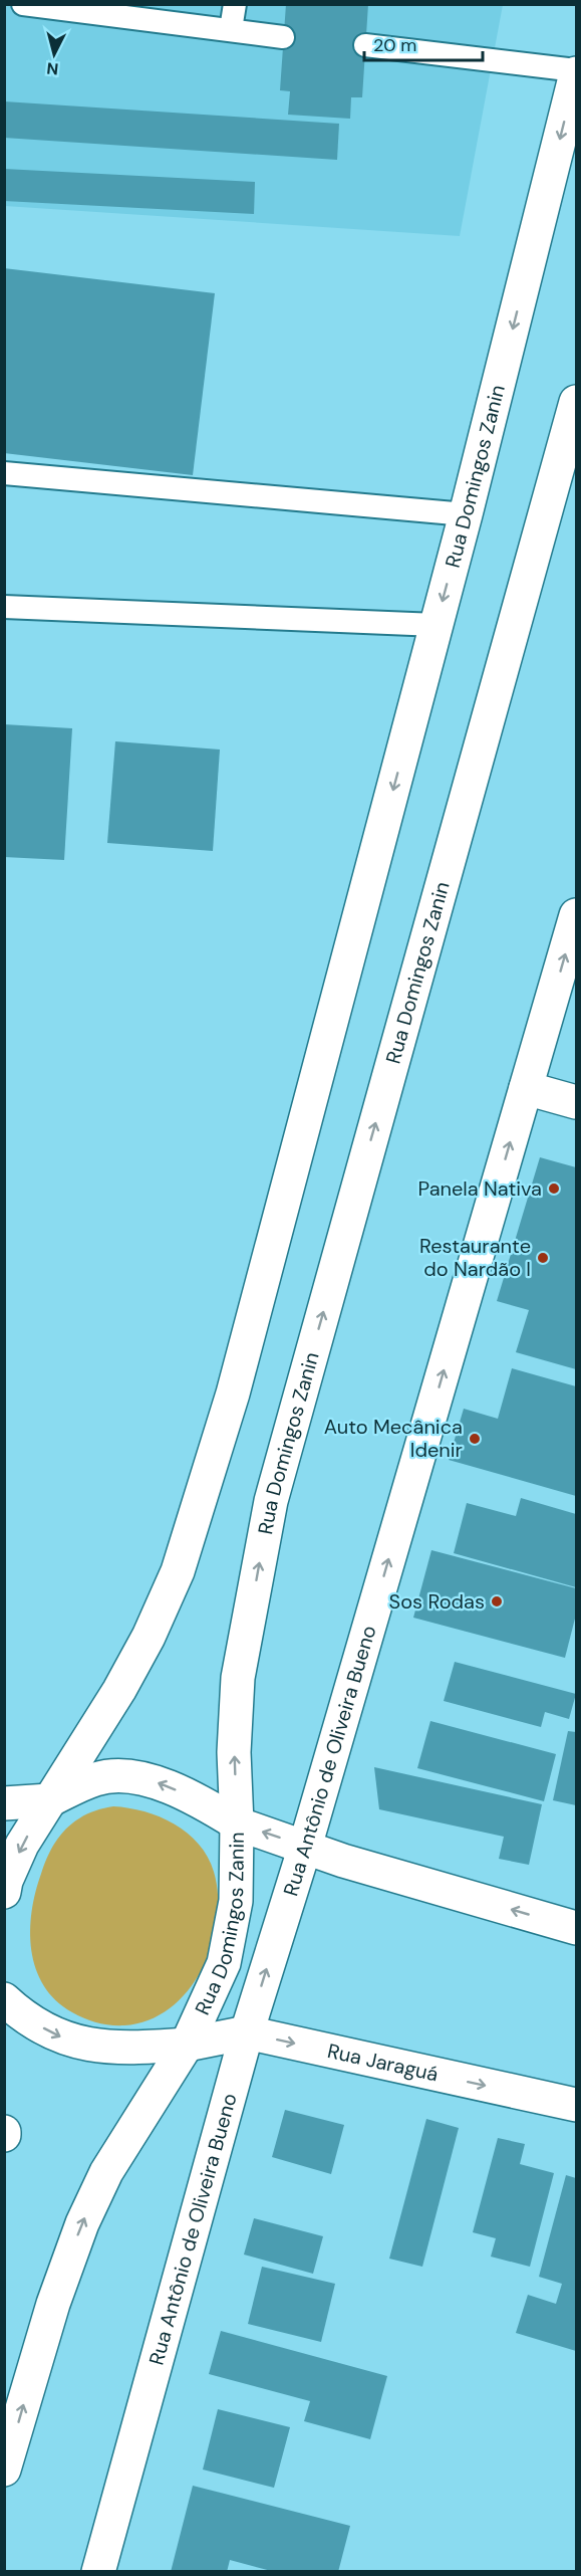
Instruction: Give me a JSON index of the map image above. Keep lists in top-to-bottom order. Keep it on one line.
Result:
{"streets":{"main road":["Rua Domingos Zanin","Rua Antônio de Oliveira Bueno","Rua Jaraguá"]},"crossings":[["Rua Domingos Zanin","Rua Jaraguá"],["Rua Antônio de Oliveira Bueno","Rua Jaraguá"]],"one_way":["Rua Antônio de Oliveira Bueno"],"places":["Panela Nativa","Restaurante do Nardão I","Auto Mecânica Idenir","Sos Rodas"],"scale_bar":"20 m","north":"bottom"}
